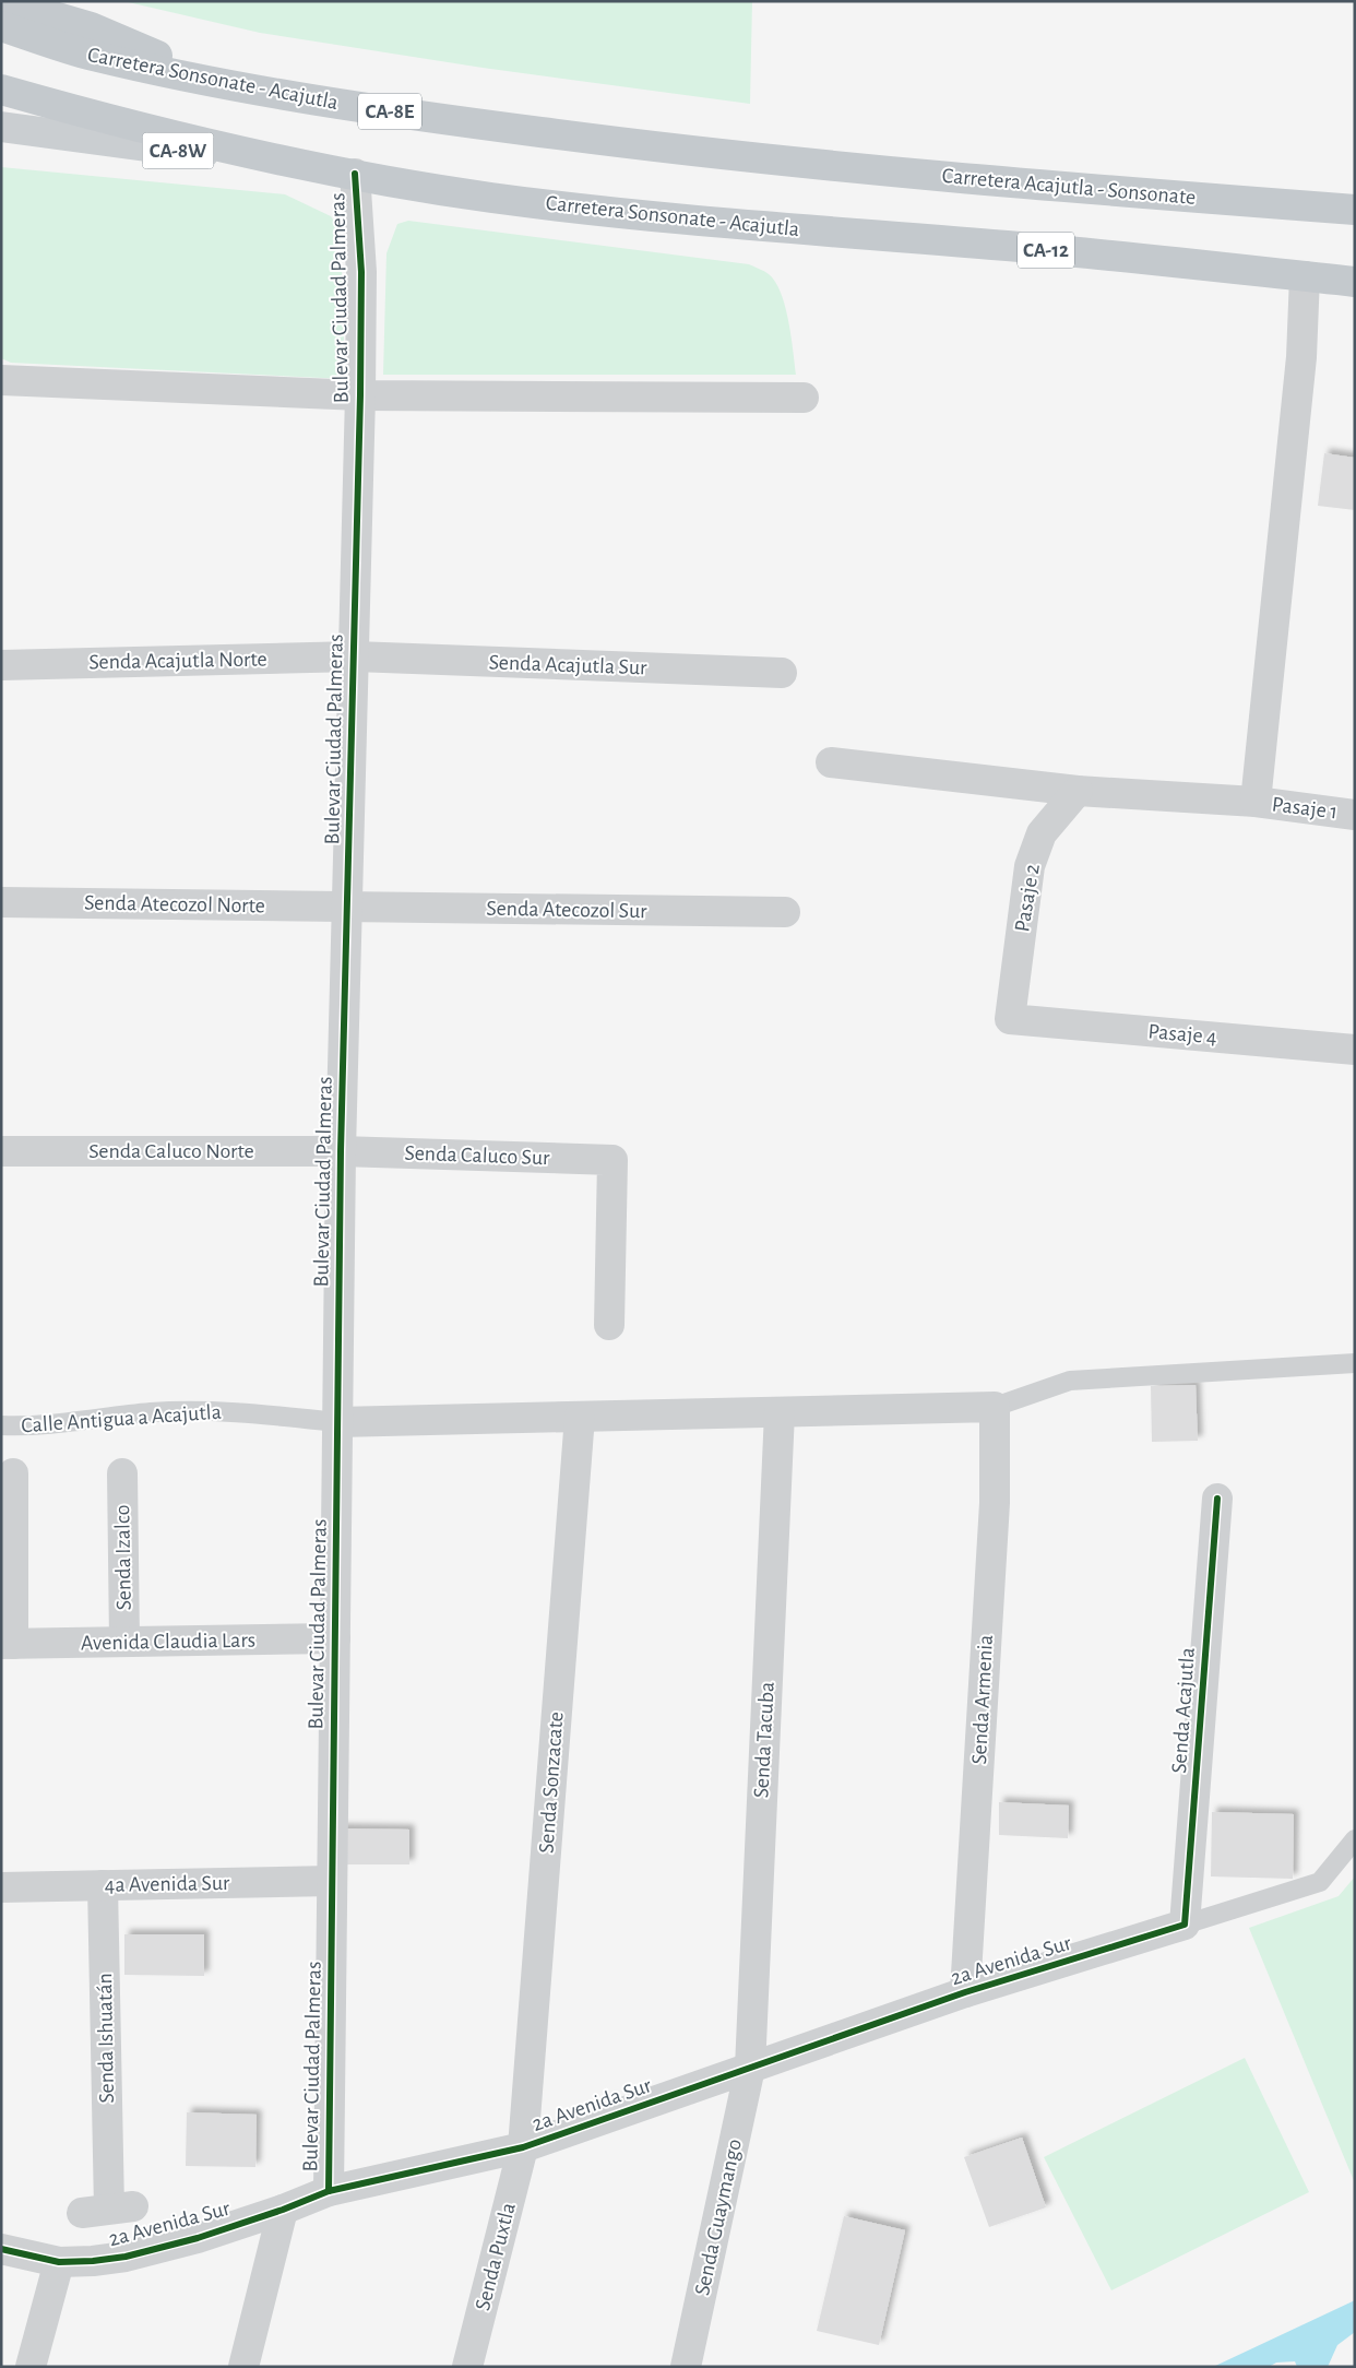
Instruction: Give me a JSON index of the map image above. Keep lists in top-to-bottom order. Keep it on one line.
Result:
{"streets":{"highway":["Carretera Sonsonate - Acajutla","CA-8E","Carretera Acajutla - Sonsonate","CA-12"],"main road":["CA-8W"],"street":["Bulevar Ciudad Palmeras","Senda Acajutla Norte","Senda Acajutla Sur","Pasaje 1","Pasaje 2","Senda Atecozol Norte","Senda Atecozol Sur","Pasaje 4","Senda Caluco Norte","Senda Caluco Sur","Senda Izalco","Avenida Claudia Lars","Senda Armenia","Senda Acajutla","Senda Tacuba","Senda Sonzacate","4a Avenida Sur","2a Avenida Sur","Senda Ishuatán","Senda Guaymango","Senda Puxtla"],"lane":["Calle Antigua a Acajutla"]},"crossings":[["Carretera Sonsonate - Acajutla","CA-8W"],["Carretera Sonsonate - Acajutla","Carretera Acajutla - Sonsonate"],["Carretera Sonsonate - Acajutla","Bulevar Ciudad Palmeras"],["CA-8W","Bulevar Ciudad Palmeras"],["Bulevar Ciudad Palmeras","Senda Acajutla Norte"],["Bulevar Ciudad Palmeras","Senda Acajutla Sur"],["Bulevar Ciudad Palmeras","Senda Atecozol Norte"],["Bulevar Ciudad Palmeras","Senda Atecozol Sur"],["Bulevar Ciudad Palmeras","Senda Caluco Norte"],["Bulevar Ciudad Palmeras","Senda Caluco Sur"],["Bulevar Ciudad Palmeras","Calle Antigua a Acajutla"],["Bulevar Ciudad Palmeras","Avenida Claudia Lars"],["Bulevar Ciudad Palmeras","4a Avenida Sur"],["Bulevar Ciudad Palmeras","2a Avenida Sur"],["Senda Acajutla Norte","Senda Acajutla Sur"],["Pasaje 1","Pasaje 2"],["Pasaje 2","Pasaje 4"],["Senda Atecozol Norte","Senda Atecozol Sur"],["Senda Caluco Norte","Senda Caluco Sur"],["Senda Izalco","Avenida Claudia Lars"],["Senda Armenia","2a Avenida Sur"],["Senda Acajutla","2a Avenida Sur"],["Senda Tacuba","2a Avenida Sur"],["Senda Tacuba","Senda Guaymango"],["Senda Sonzacate","2a Avenida Sur"],["Senda Sonzacate","Senda Puxtla"],["4a Avenida Sur","Senda Ishuatán"],["2a Avenida Sur","Senda Guaymango"],["2a Avenida Sur","Senda Puxtla"]]}
